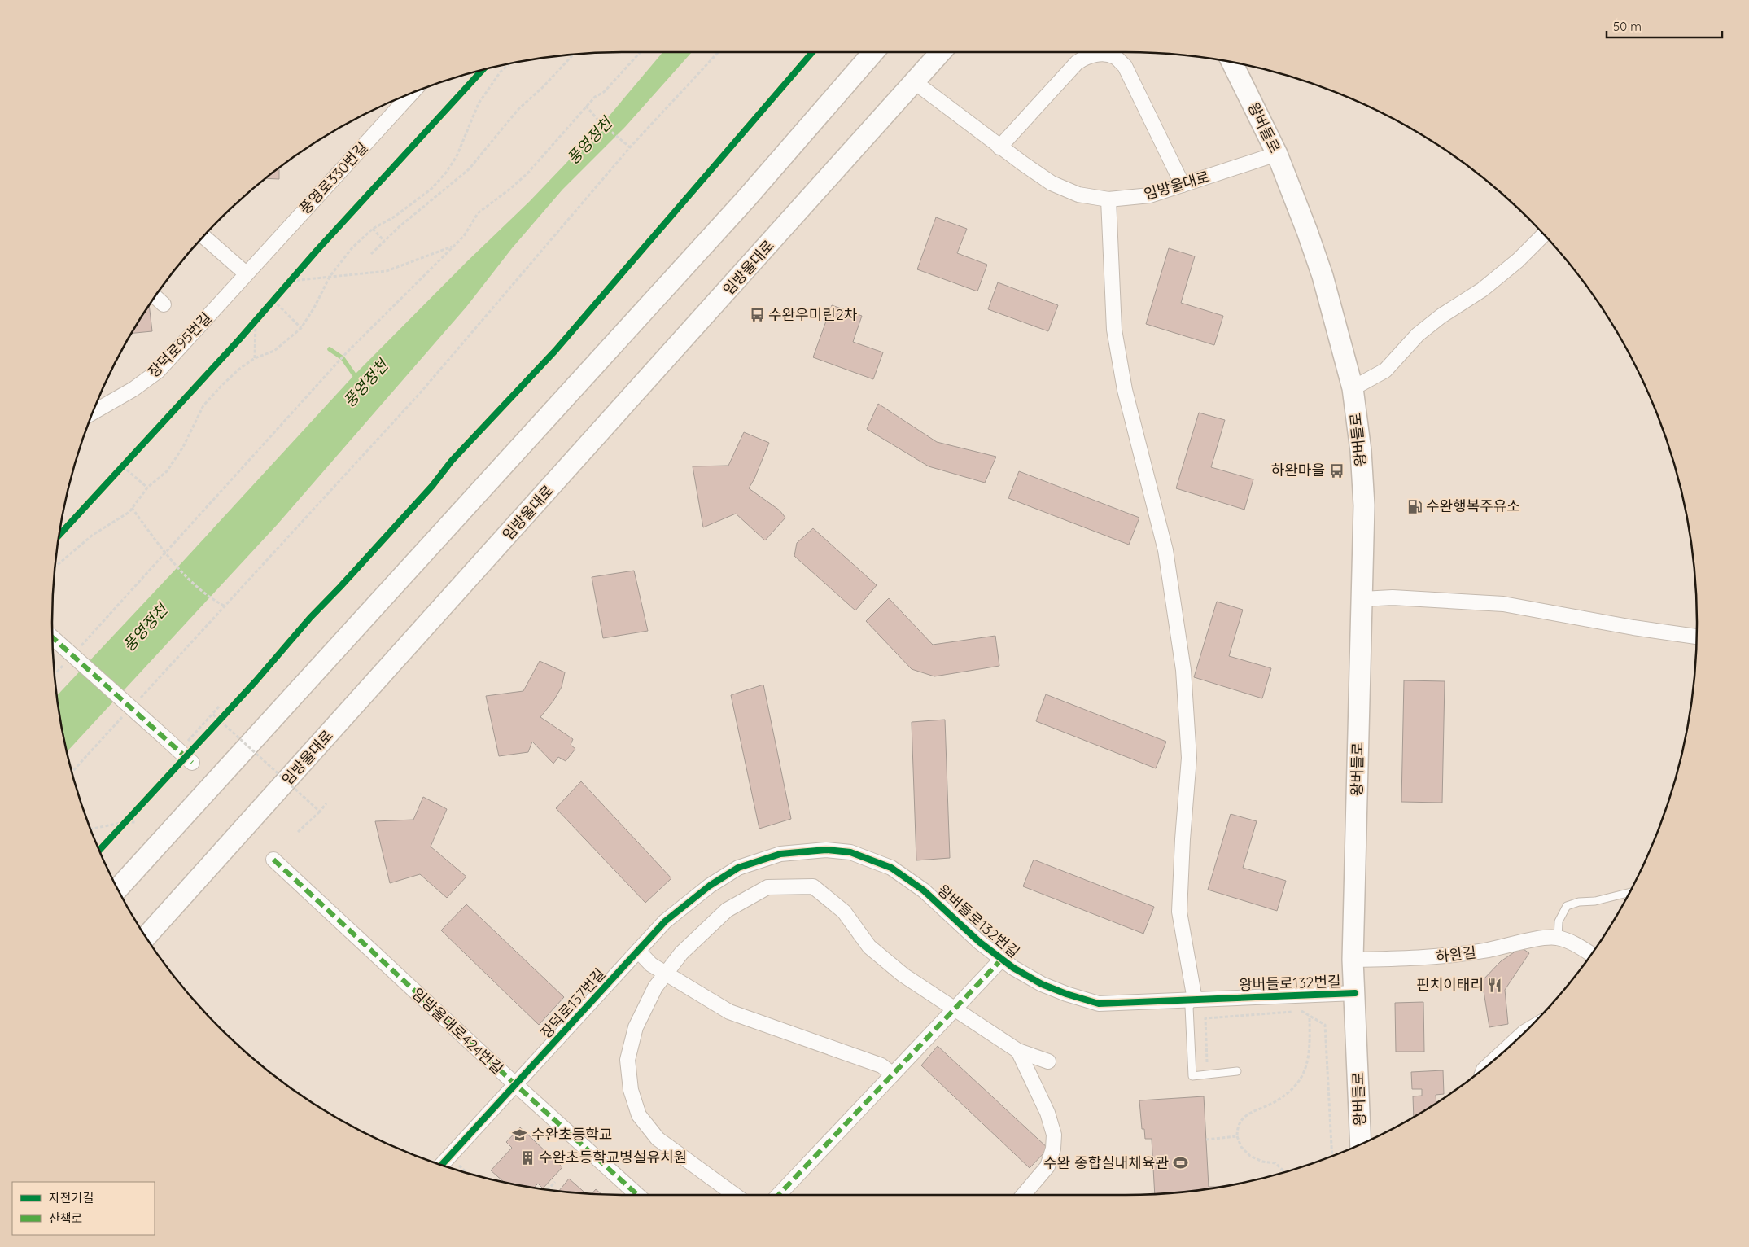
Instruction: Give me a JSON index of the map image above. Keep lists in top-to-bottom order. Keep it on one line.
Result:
{"streets":{"main road":["왕버들로","임방울대로"],"street":["풍영로330번길","장덕로95번길","왕버들로132번길","하완길","장덕로137번길","임방울대로424번길"]},"crossings":[["왕버들로","임방울대로"],["왕버들로","왕버들로132번길"],["왕버들로","하완길"],["풍영로330번길","장덕로95번길"],["왕버들로132번길","장덕로137번길"],["장덕로137번길","임방울대로424번길"]],"water":["풍영정천"],"places":{"bus stop":["수완우미린2차","하완마을"],"fuel station":["수완행복주유소"],"restaurant":["핀치이태리"],"school or university":["수완초등학교"],"building":["수완초등학교병설유치원"],"sports":["수완 종합실내체육관"]},"legend":["자전거길","산책로"],"scale_bar":"50 m"}
